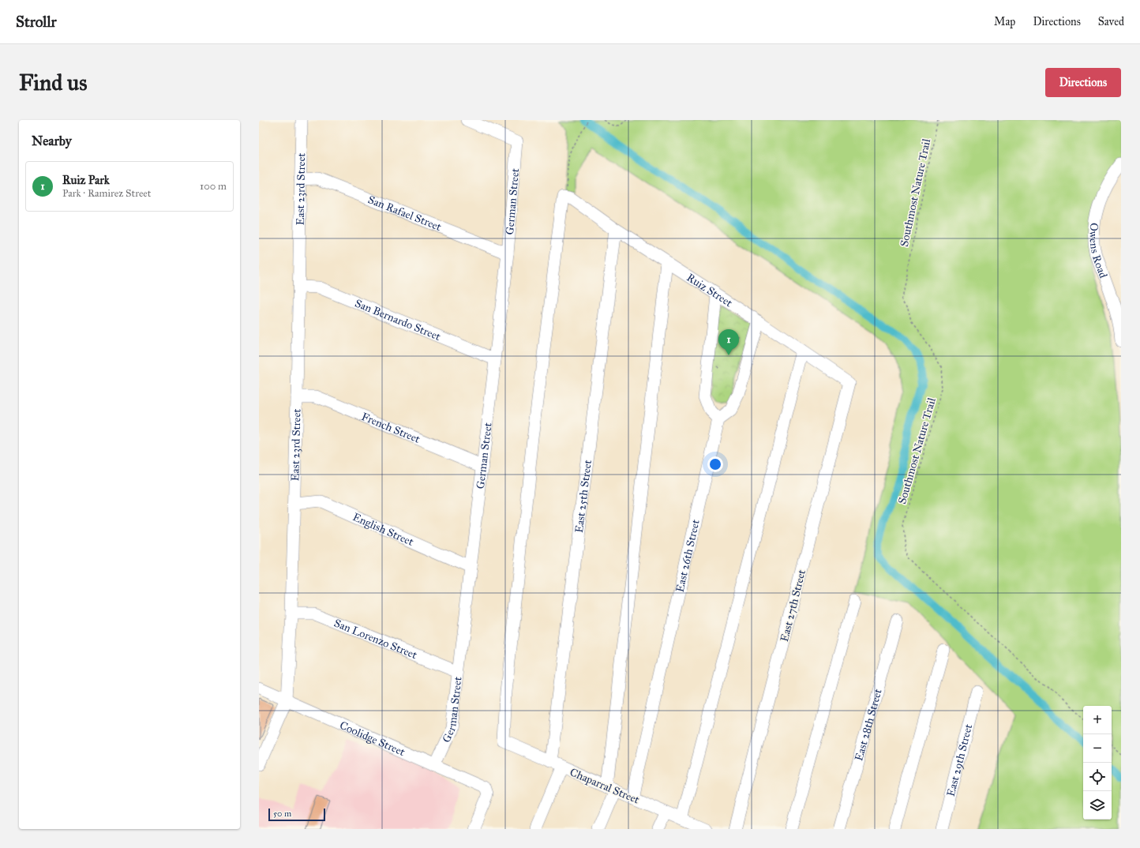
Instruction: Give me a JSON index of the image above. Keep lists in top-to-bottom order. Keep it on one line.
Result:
{"streets":{"street":["East 23rd Street","German Street","San Rafael Street","Owens Road","Ruiz Street","San Bernardo Street","French Street","East 25th Street","English Street","East 26th Street","East 27th Street","San Lorenzo Street","East 28th Street","Coolidge Street","East 29th Street","Chaparral Street"],"path":["Southmost Nature Trail"]},"crossings":[["East 23rd Street","San Rafael Street"],["East 23rd Street","San Bernardo Street"],["East 23rd Street","French Street"],["East 23rd Street","English Street"],["East 23rd Street","San Lorenzo Street"],["East 23rd Street","Coolidge Street"],["German Street","San Rafael Street"],["German Street","San Bernardo Street"],["German Street","French Street"],["German Street","English Street"],["German Street","San Lorenzo Street"],["German Street","Coolidge Street"],["Ruiz Street","East 25th Street"],["Ruiz Street","East 27th Street"],["Ruiz Street","Chaparral Street"],["East 25th Street","Chaparral Street"],["East 26th Street","Chaparral Street"]],"scale_bar":"50 m","page":{"header":"Strollr","nav":["Map","Directions","Saved"],"buttons":"Directions","title":"Find us","heading":"Nearby","list":[{"mark":"1","name":"Ruiz Park","note":"Park · Ramirez Street","value":"100 m"}],"pins":"1","map_buttons":["+","−"],"scale":"50 m"}}
